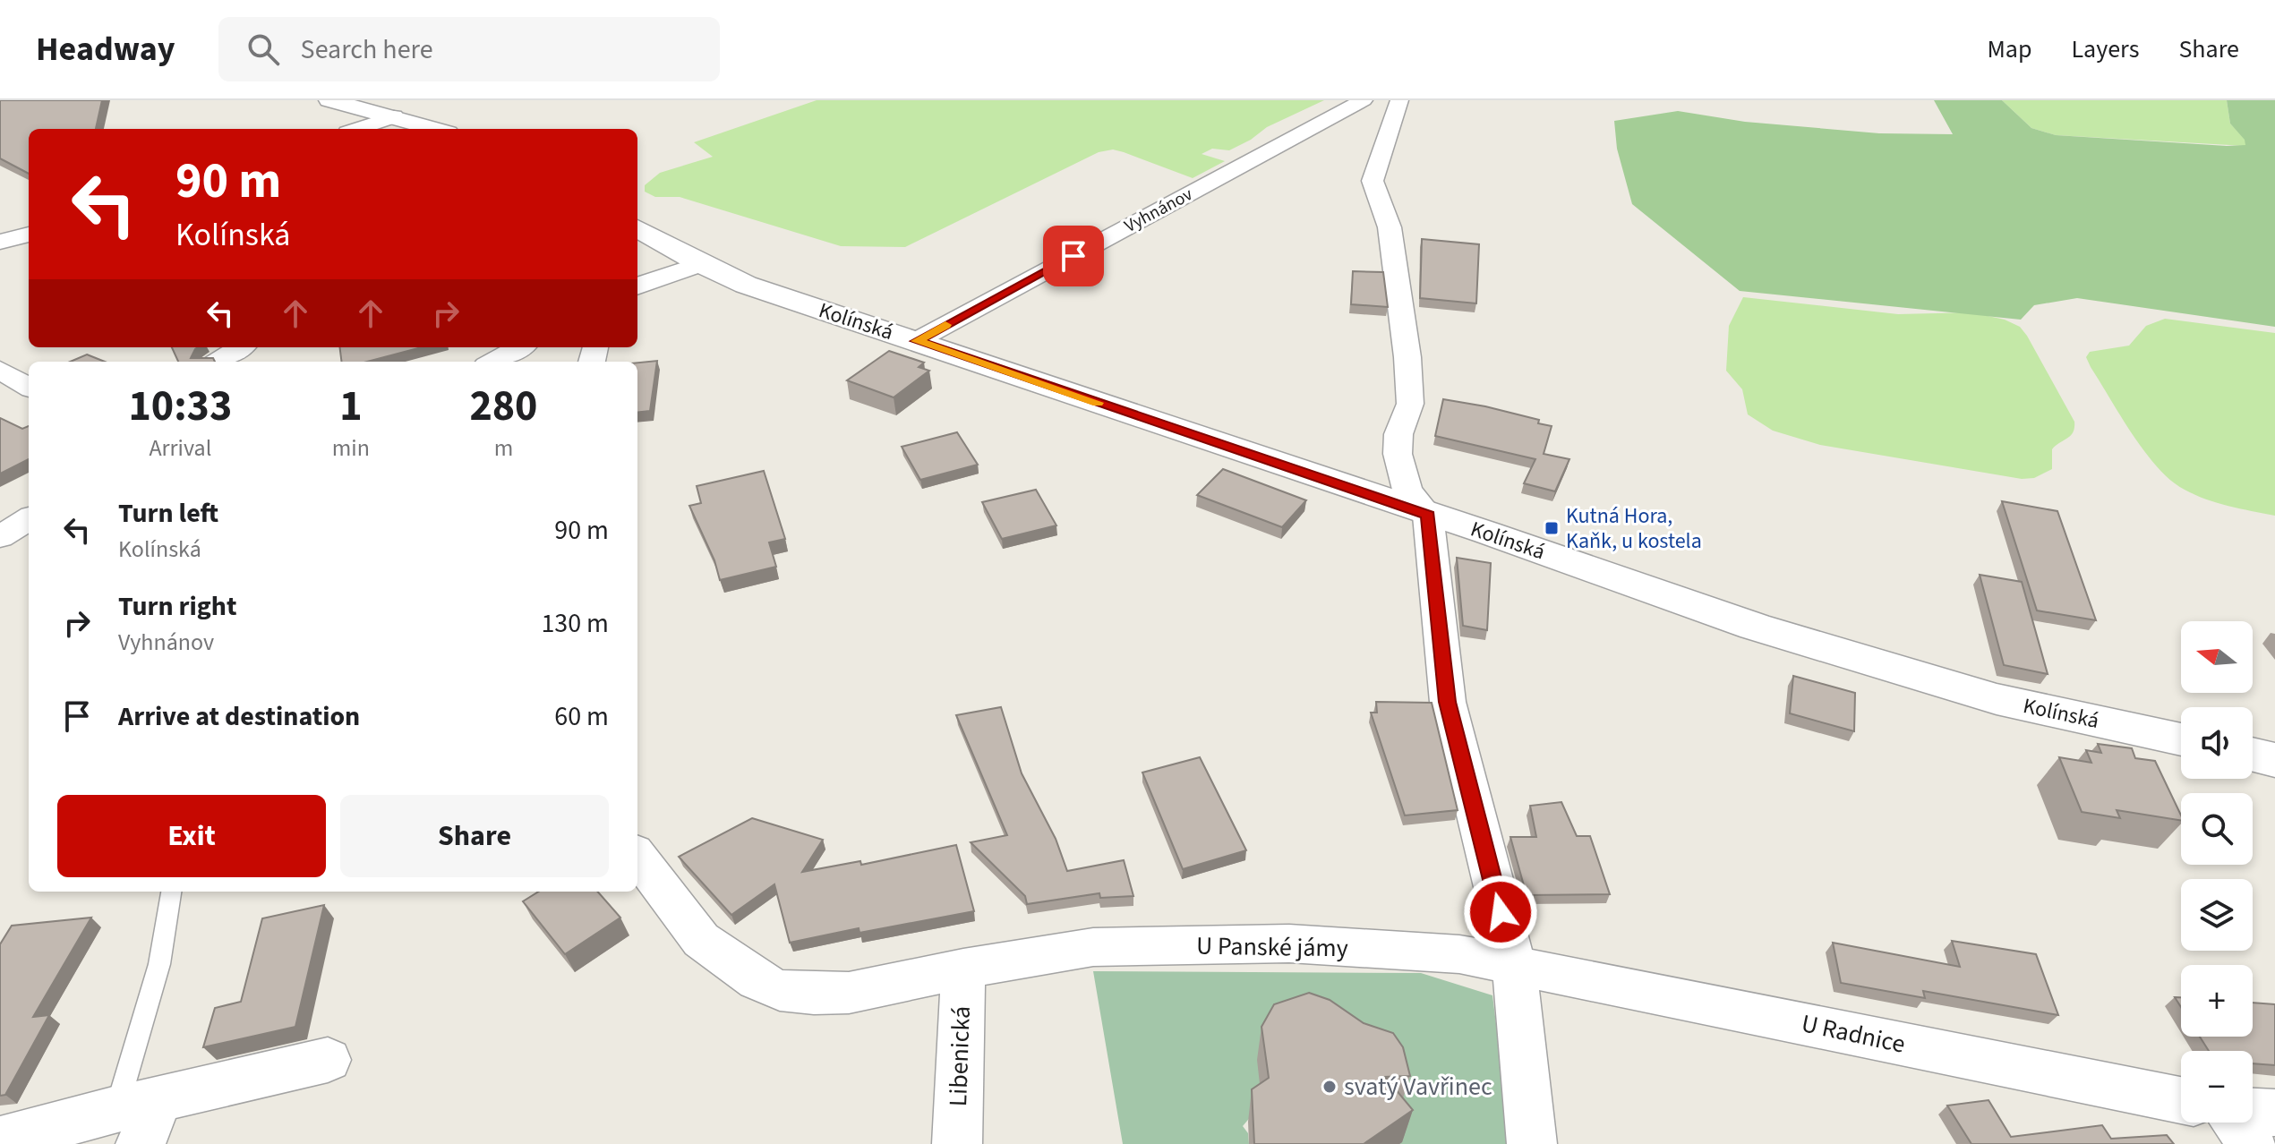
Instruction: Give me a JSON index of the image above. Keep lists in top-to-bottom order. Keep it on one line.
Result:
{"streets":{"street":["Vyhnánov","Kolínská","U Panské jámy","U Radnice","Libenická"]},"crossings":[["Vyhnánov","Kolínská"],["U Panské jámy","U Radnice"],["U Panské jámy","Libenická"]],"places":{"transit":["Kutná Hora, Kaňk, u kostela"],"other":["svatý Vavřinec"]},"north":"left","page":{"header":"Headway","search":"Search here","nav":["Map","Layers","Share"],"turn":["90 m","Kolínská"],"eta":["10:33","Arrival","1","min","280","m"],"list":[{"name":"Turn left","note":"Kolínská","value":"90 m"},{"name":"Turn right","note":"Vyhnánov","value":"130 m"},{"name":"Arrive at destination","value":"60 m"}],"map_buttons":["+","−"],"buttons":["Exit","Share"]}}
